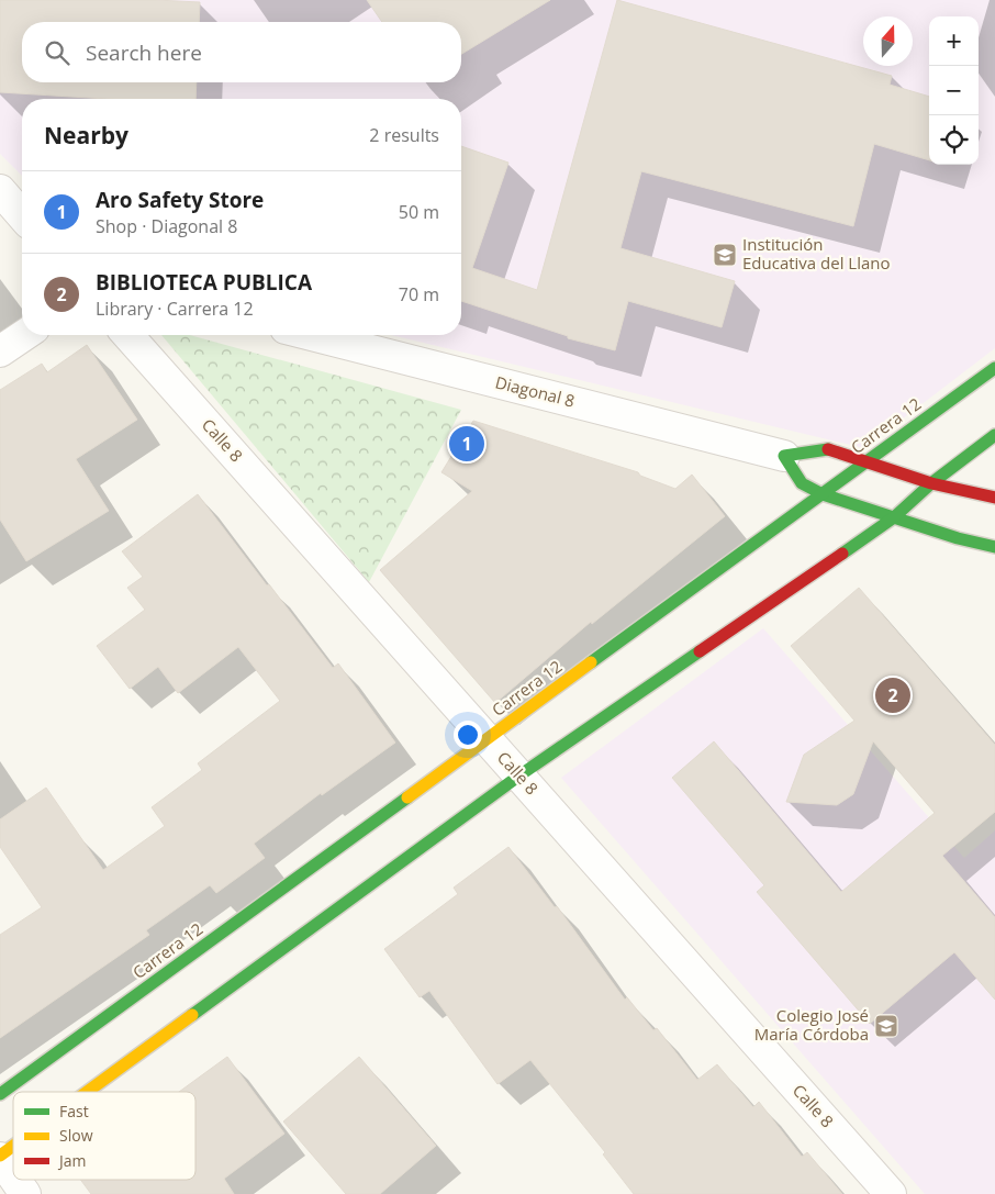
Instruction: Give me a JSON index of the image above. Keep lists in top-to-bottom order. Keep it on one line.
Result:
{"streets":{"street":["Diagonal 8","Carrera 12","Calle 8"]},"crossings":[["Diagonal 8","Carrera 12"],["Carrera 12","Calle 8"]],"places":{"school or university":["Institución Educativa del Llano","Colegio José María Córdoba"]},"legend":["Fast","Slow","Jam"],"north":"top","page":{"map_buttons":["+","−"],"search":"Search here","heading":["Nearby","2 results"],"list":[{"mark":"1","name":"Aro Safety Store","note":"Shop · Diagonal 8","value":"50 m"},{"mark":"2","name":"BIBLIOTECA PUBLICA","note":"Library · Carrera 12","value":"70 m"}],"pins":["1","2"]}}
